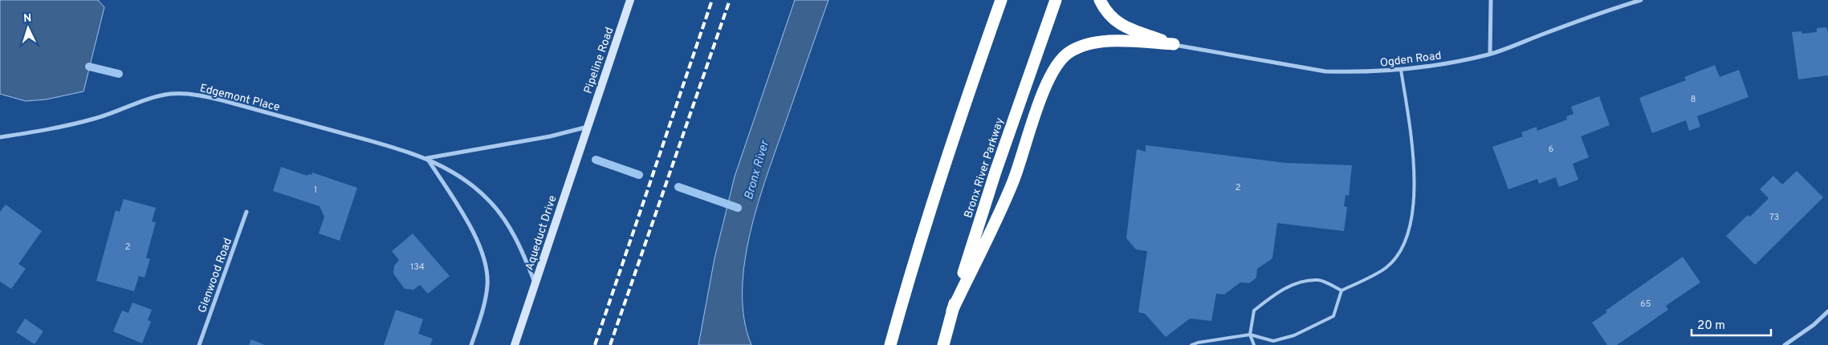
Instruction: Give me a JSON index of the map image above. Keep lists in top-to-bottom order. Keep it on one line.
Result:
{"streets":{"highway":["Bronx River Parkway"],"street":["Ogden Road","Pipeline Road","Edgemont Place","Aqueduct Drive","Glenwood Road"]},"crossings":[["Pipeline Road","Edgemont Place"],["Pipeline Road","Aqueduct Drive"],["Edgemont Place","Aqueduct Drive"]],"water":["Bronx River"],"house_numbers":["8","6","2","1","73","2","134","65"],"scale_bar":"20 m","north":"top"}
